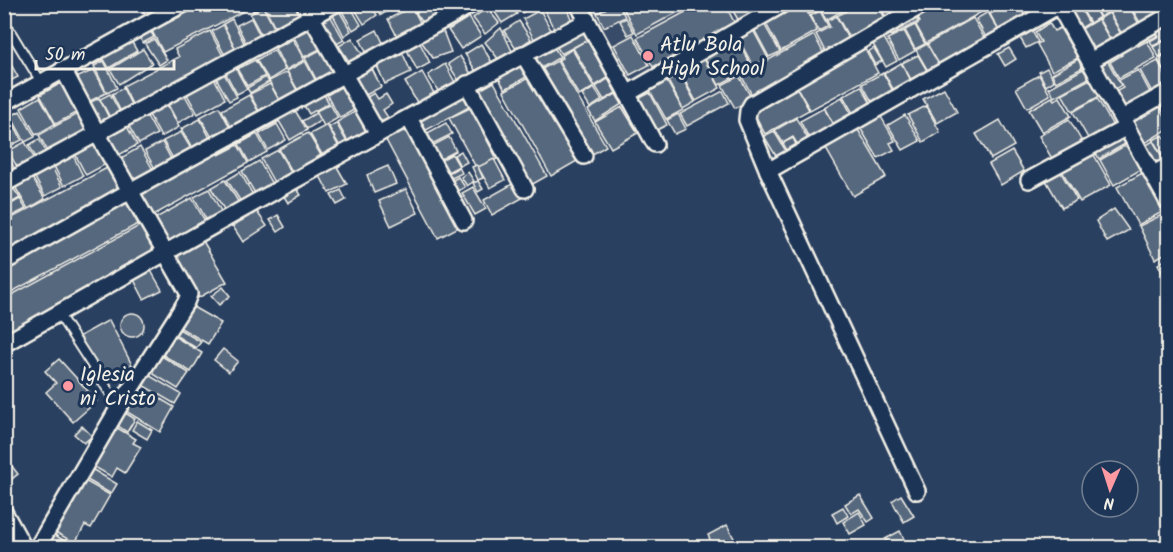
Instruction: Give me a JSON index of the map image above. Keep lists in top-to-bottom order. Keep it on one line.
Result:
{"places":["Atlu Bola High School","Iglesia ni Cristo"],"scale_bar":"50 m","north":"bottom"}
